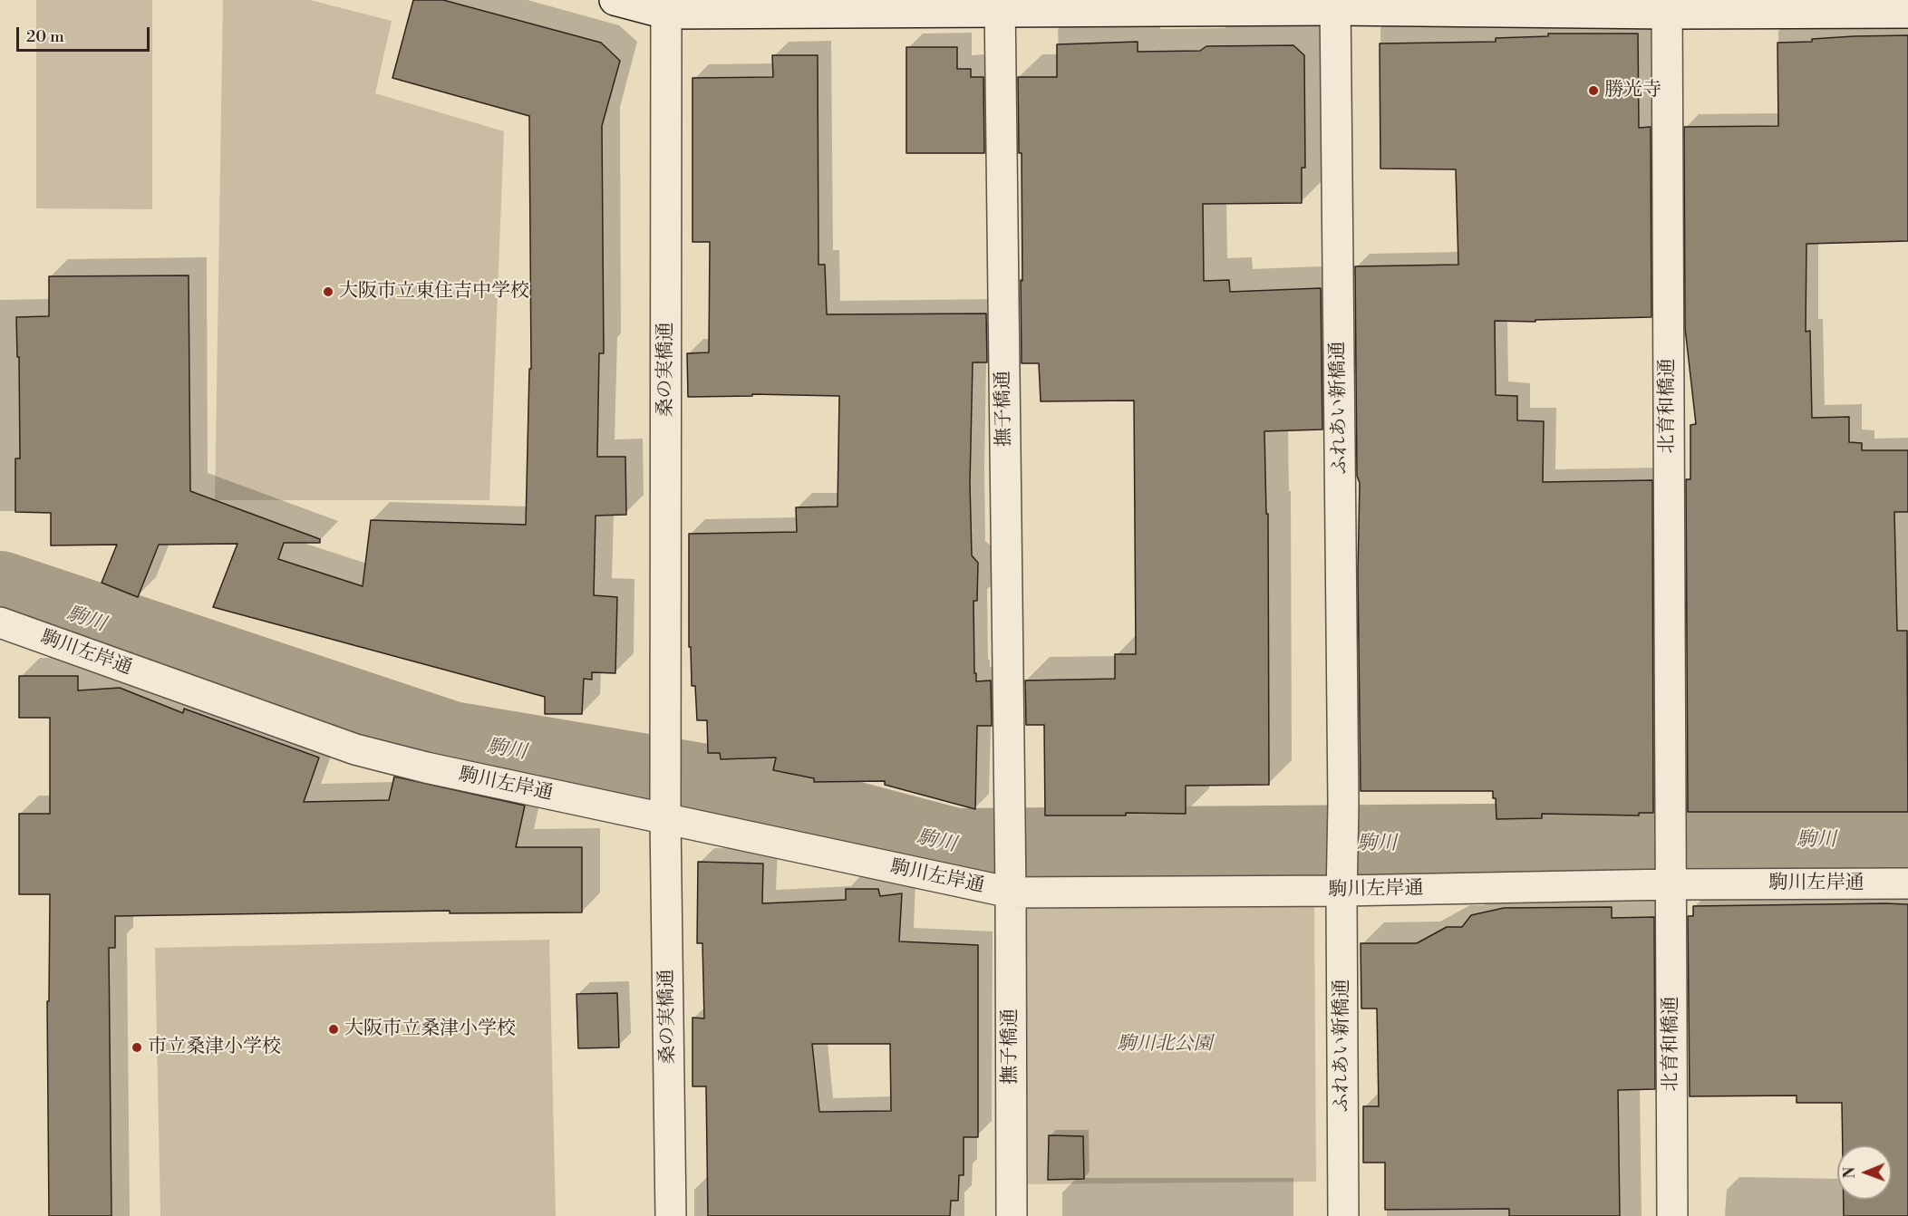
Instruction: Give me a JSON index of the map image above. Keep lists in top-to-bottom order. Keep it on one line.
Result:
{"streets":{"street":["桑の実橋通","北育和橋通","ふれあい新橋通","撫子橋通","駒川左岸通"]},"crossings":[["桑の実橋通","駒川左岸通"],["北育和橋通","駒川左岸通"],["ふれあい新橋通","駒川左岸通"],["撫子橋通","駒川左岸通"]],"water":["駒川"],"parks":["駒川北公園"],"places":["勝光寺","大阪市立東住吉中学校","大阪市立桑津小学校","市立桑津小学校"],"scale_bar":"20 m","north":"left"}
